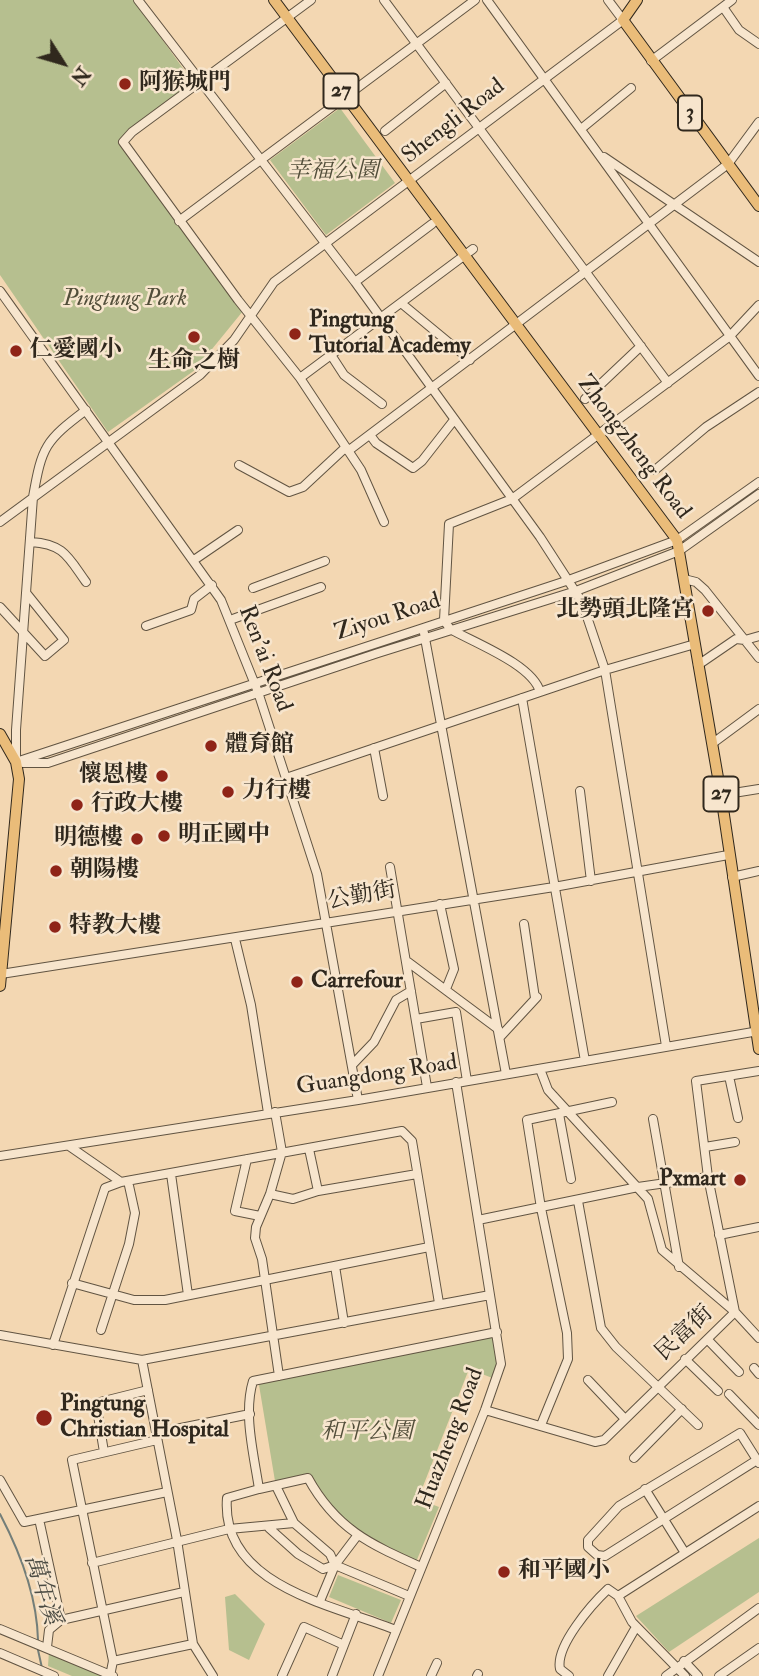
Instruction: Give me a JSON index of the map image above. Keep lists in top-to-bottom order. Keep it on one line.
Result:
{"streets":{"main road":["27","3","Shengli Road","Zhongzheng Road"],"street":["Ziyou Road","Ren'ai Road","公勤街","Guangdong Road","民富街","Huazheng Road"]},"crossings":[["3","Shengli Road"],["Shengli Road","Zhongzheng Road"],["Shengli Road","Ren'ai Road"],["Zhongzheng Road","Ziyou Road"],["Zhongzheng Road","公勤街"],["Zhongzheng Road","Guangdong Road"],["Ziyou Road","Ren'ai Road"],["Ren'ai Road","公勤街"],["Ren'ai Road","Guangdong Road"],["Guangdong Road","Huazheng Road"],["民富街","Huazheng Road"]],"water":["萬年溪"],"parks":["幸福公園","Pingtung Park","和平公園"],"places":["阿猴城門","Pingtung Tutorial Academy","生命之樹","仁愛國小","北勢頭北隆宮","體育館","懷恩樓","力行樓","行政大樓","明正國中","明德樓","朝陽樓","特教大樓","Carrefour","Pxmart","Pingtung Christian Hospital","和平國小"],"north":"bottom right"}
